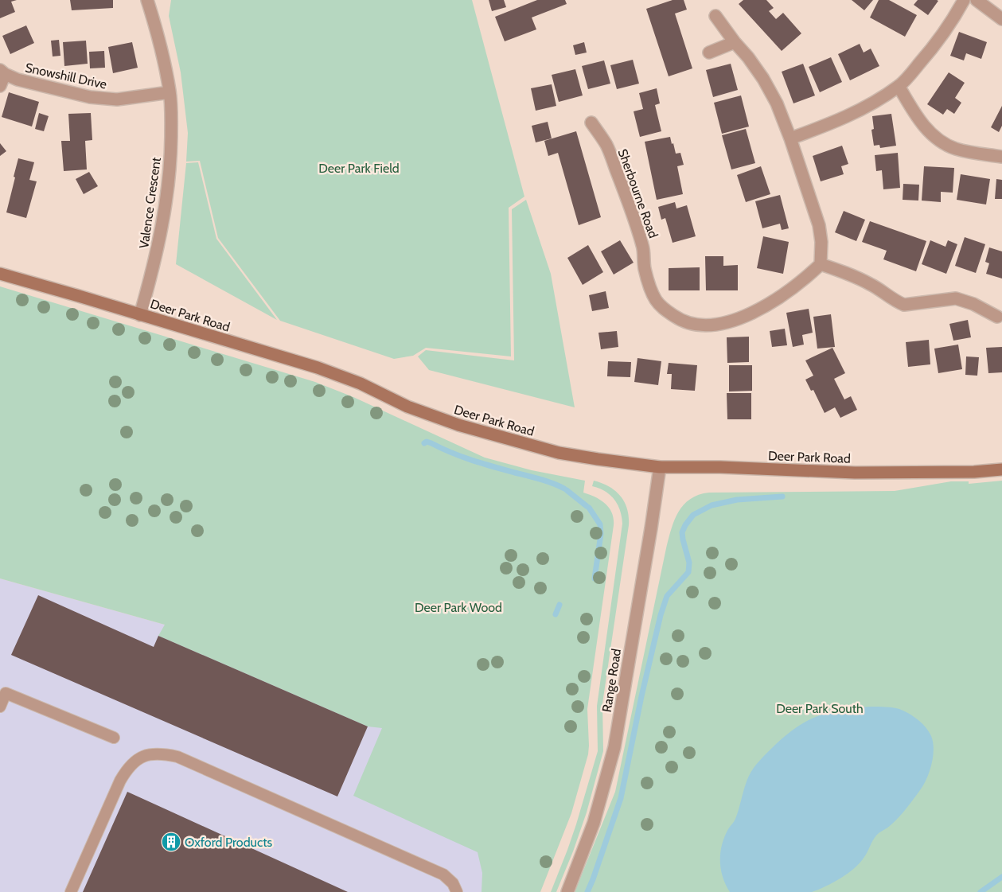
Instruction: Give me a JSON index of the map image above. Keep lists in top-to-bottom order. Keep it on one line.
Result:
{"streets":{"street":["Snowshill Drive","Sherbourne Road","Valence Crescent","Deer Park Road","Range Road"]},"crossings":[["Snowshill Drive","Valence Crescent"],["Valence Crescent","Deer Park Road"],["Deer Park Road","Range Road"]],"parks":["Deer Park Field","Deer Park Wood","Deer Park South"],"places":{"building":["Oxford Products"]}}
